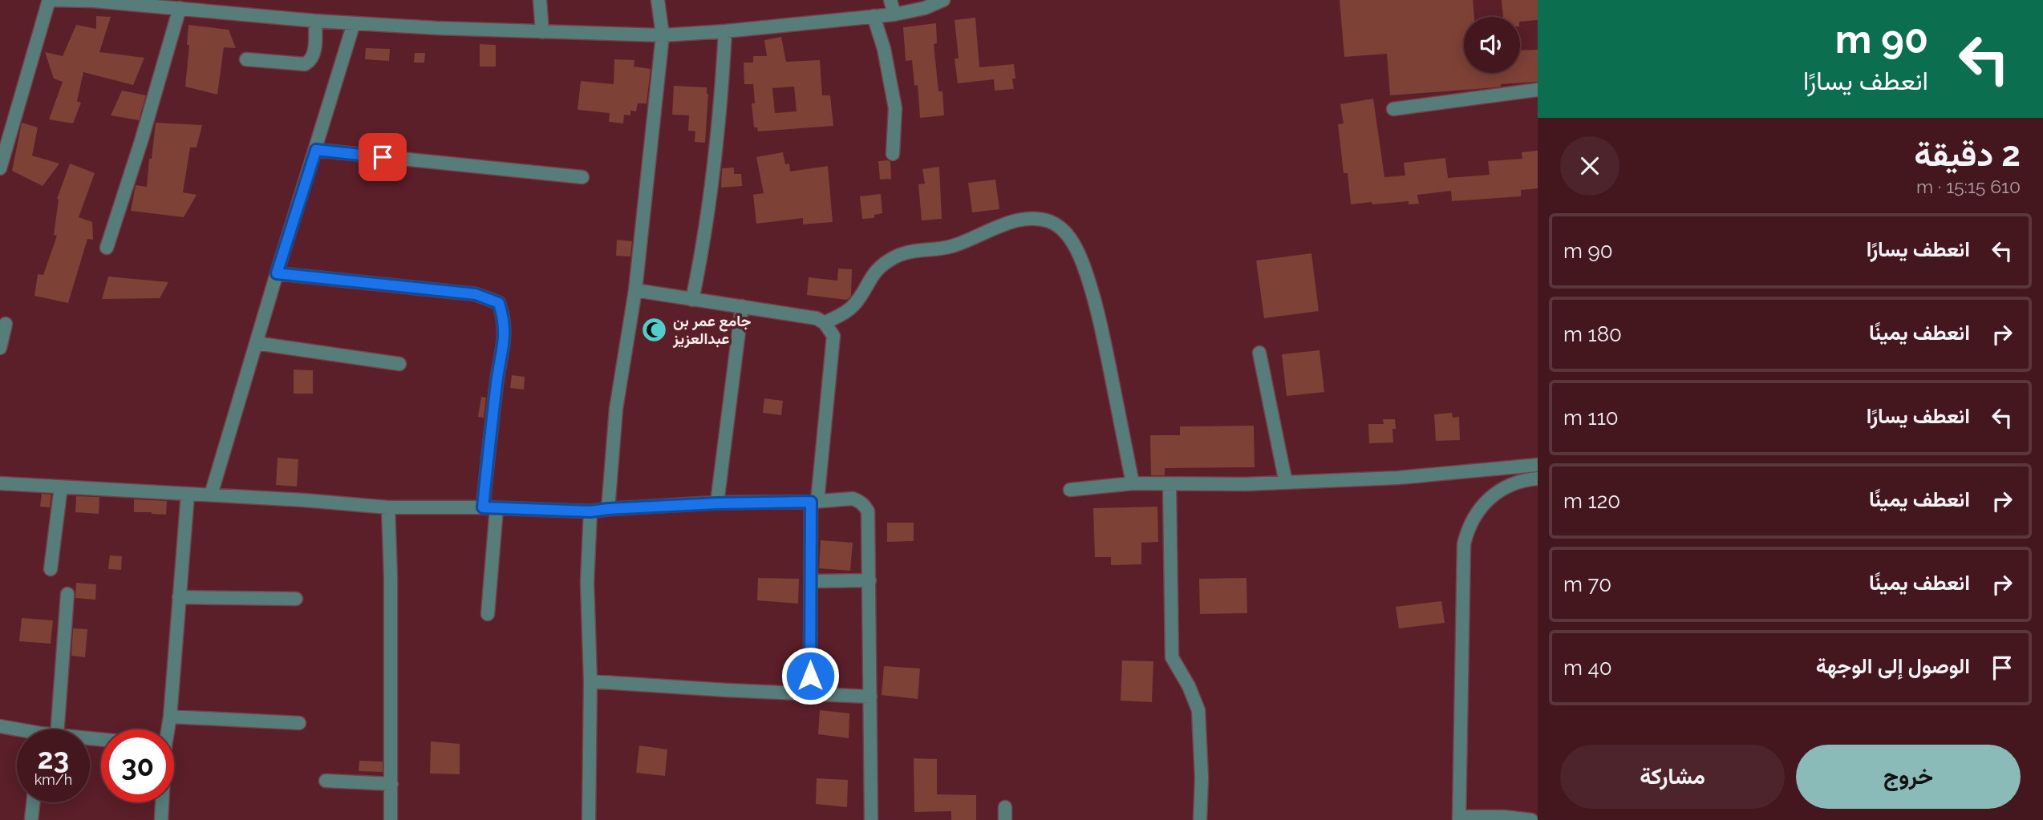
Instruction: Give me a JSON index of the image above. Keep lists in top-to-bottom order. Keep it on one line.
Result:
{"places":{"mosque":["جامع عمر بن عبدالعزيز"]},"page":{"turn":["90 m","انعطف يسارًا"],"heading":["2 دقيقة","610 m · 15:15"],"list":[{"name":"انعطف يسارًا","value":"90 m"},{"name":"انعطف يمينًا","value":"180 m"},{"name":"انعطف يسارًا","value":"110 m"},{"name":"انعطف يمينًا","value":"120 m"},{"name":"انعطف يمينًا","value":"70 m"},{"name":"الوصول إلى الوجهة","value":"40 m"}],"speed":"23 km/h","limit":"30","buttons":["خروج","مشاركة"]}}
